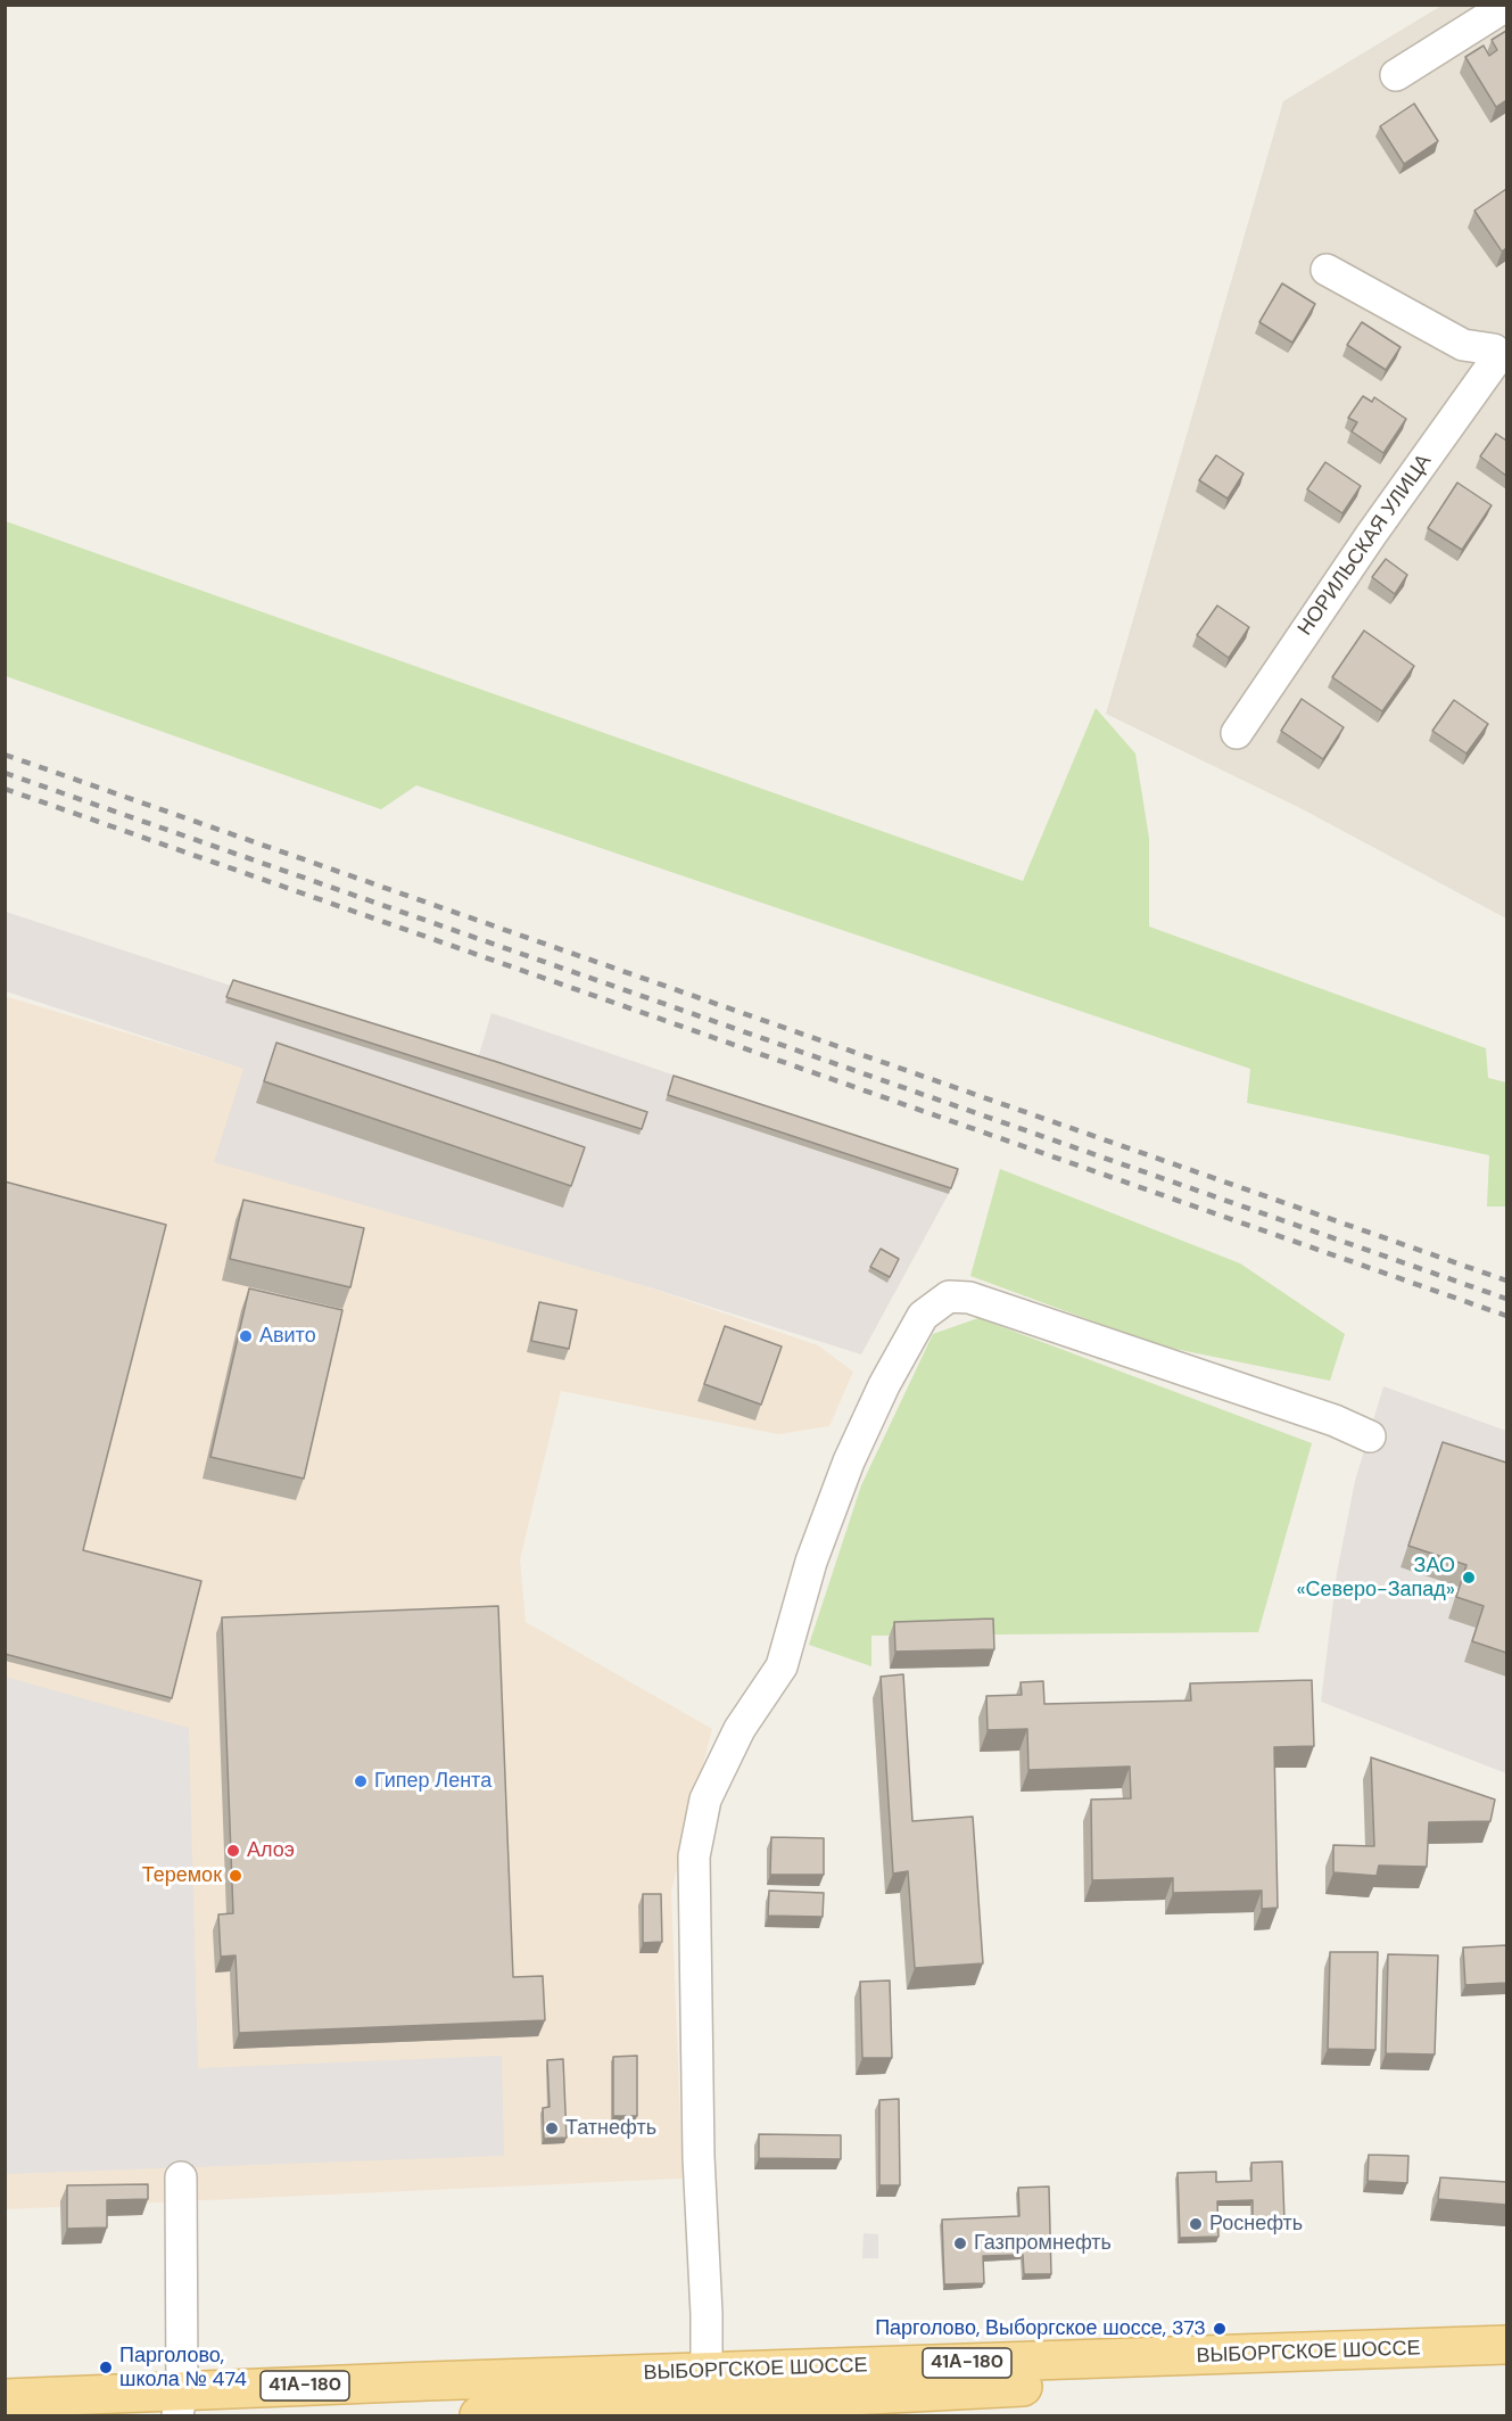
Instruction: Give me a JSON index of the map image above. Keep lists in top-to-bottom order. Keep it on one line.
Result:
{"streets":{"main road":["ВЫБОРГСКОЕ ШОССЕ","41А-180"],"street":["НОРИЛЬСКАЯ УЛИЦА"]},"places":["Авито","ЗАО «Северо-Запад»","Гипер Лента","Алоэ","Теремок","Татнефть","Роснефть","Газпромнефть","Парголово, Выборгское шоссе, 373","Парголово, школа № 474"]}
